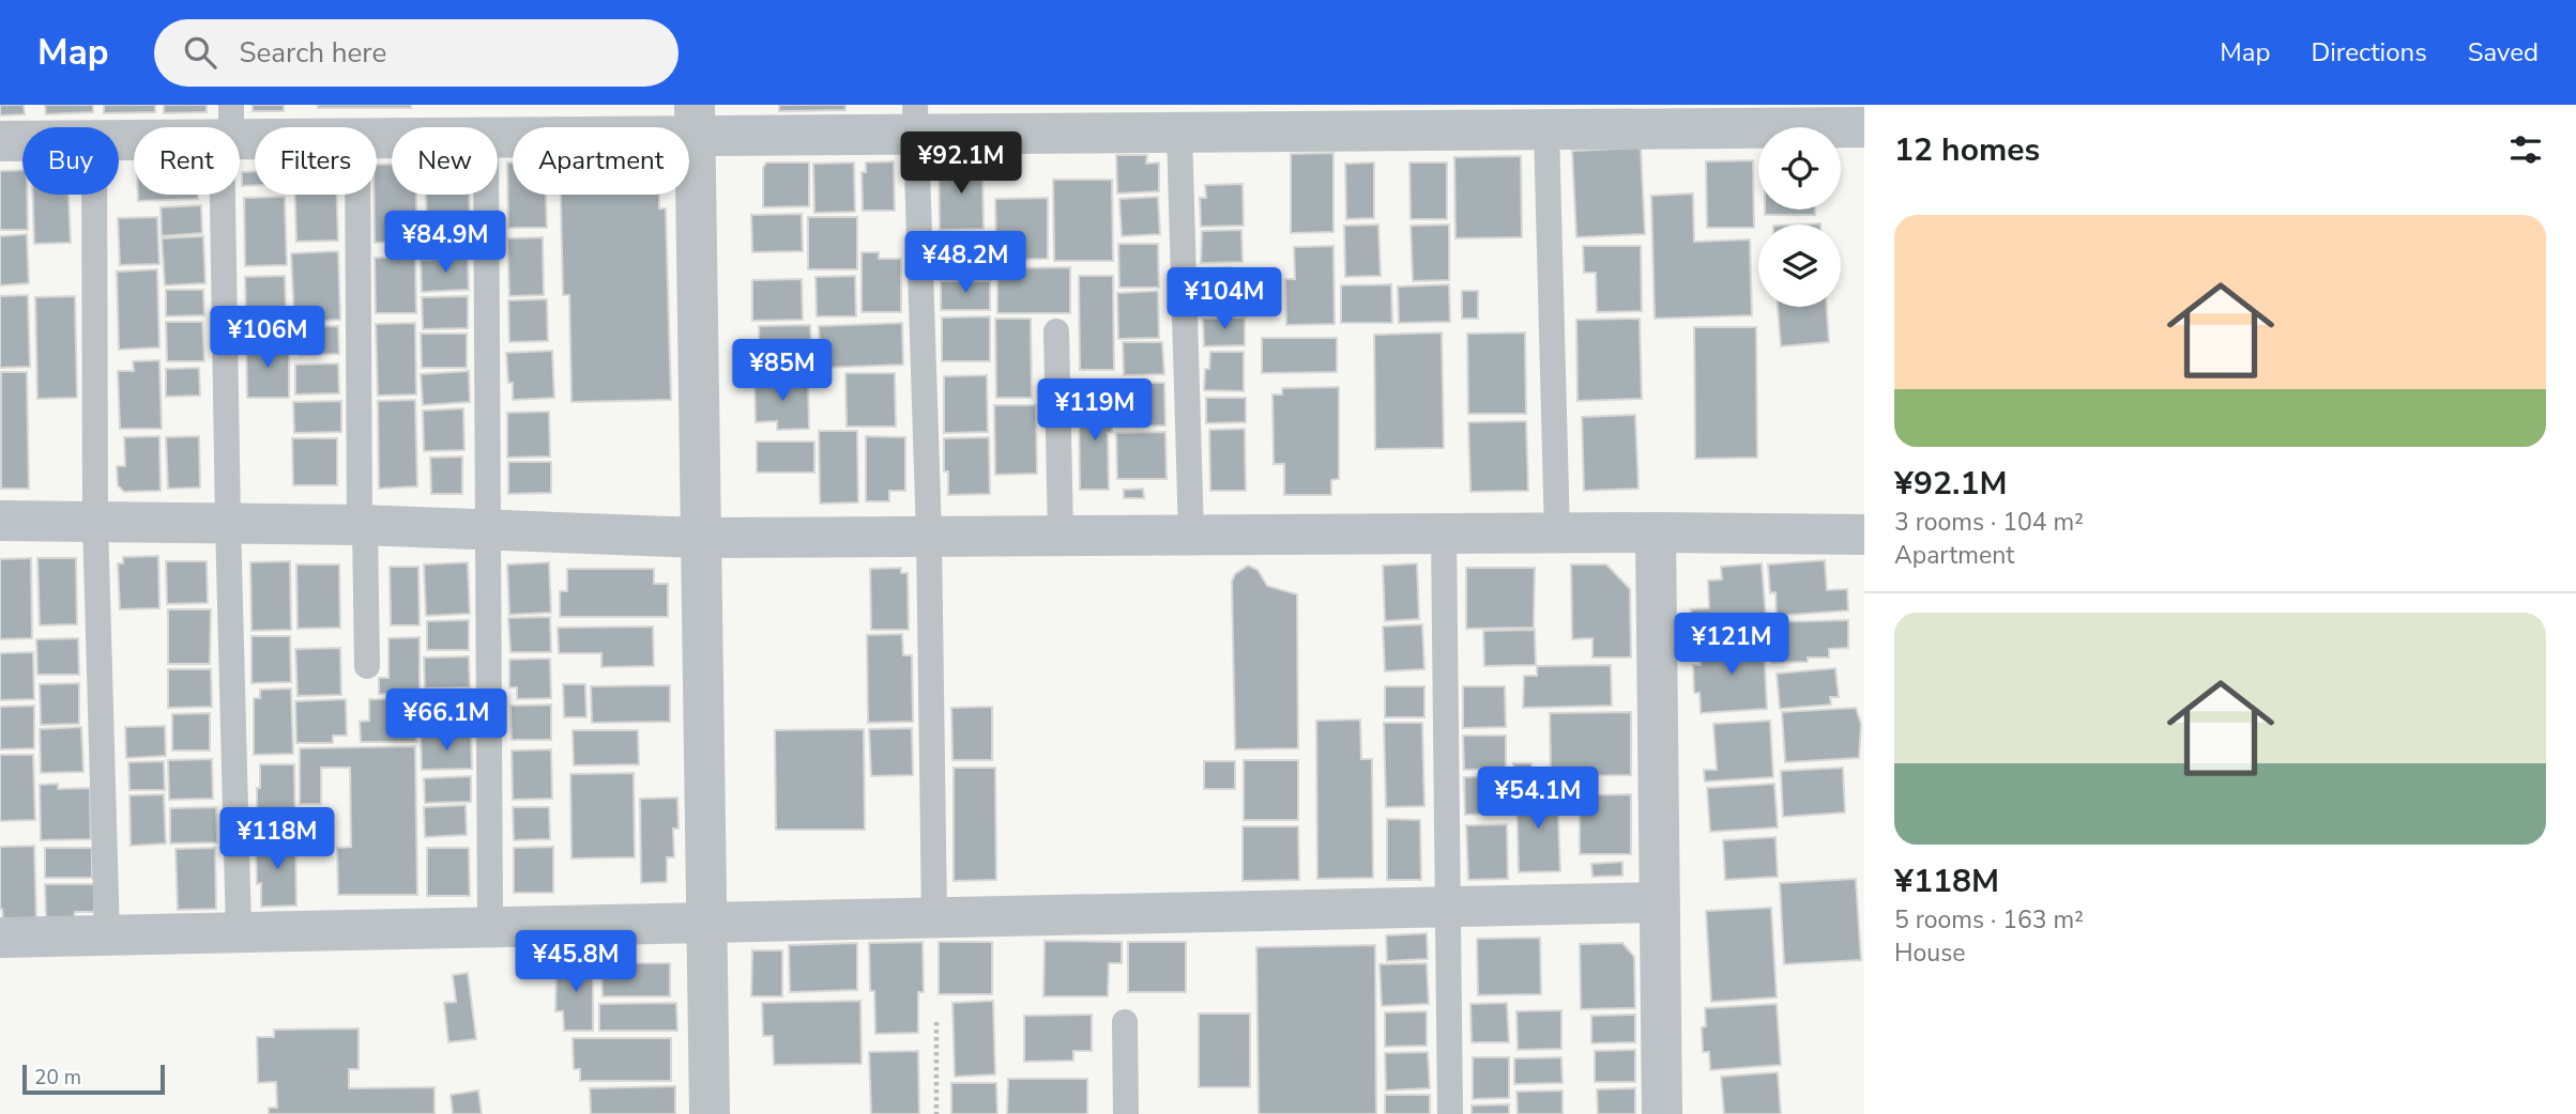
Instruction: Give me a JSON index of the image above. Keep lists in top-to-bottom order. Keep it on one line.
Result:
{"scale_bar":"20 m","page":{"header":"Map","search":"Search here","nav":["Map","Directions","Saved"],"heading":"12 homes","chip":["Buy","Rent","Filters","New","Apartment"],"price":["¥92.1M","¥84.9M","¥48.2M","¥104M","¥106M","¥85M","¥119M","¥121M","¥66.1M","¥54.1M","¥118M","¥45.8M"],"list":[{"name":"¥92.1M","note":"3 rooms · 104 m² · Apartment"},{"name":"¥118M","note":"5 rooms · 163 m² · House"}],"scale":"20 m"}}
